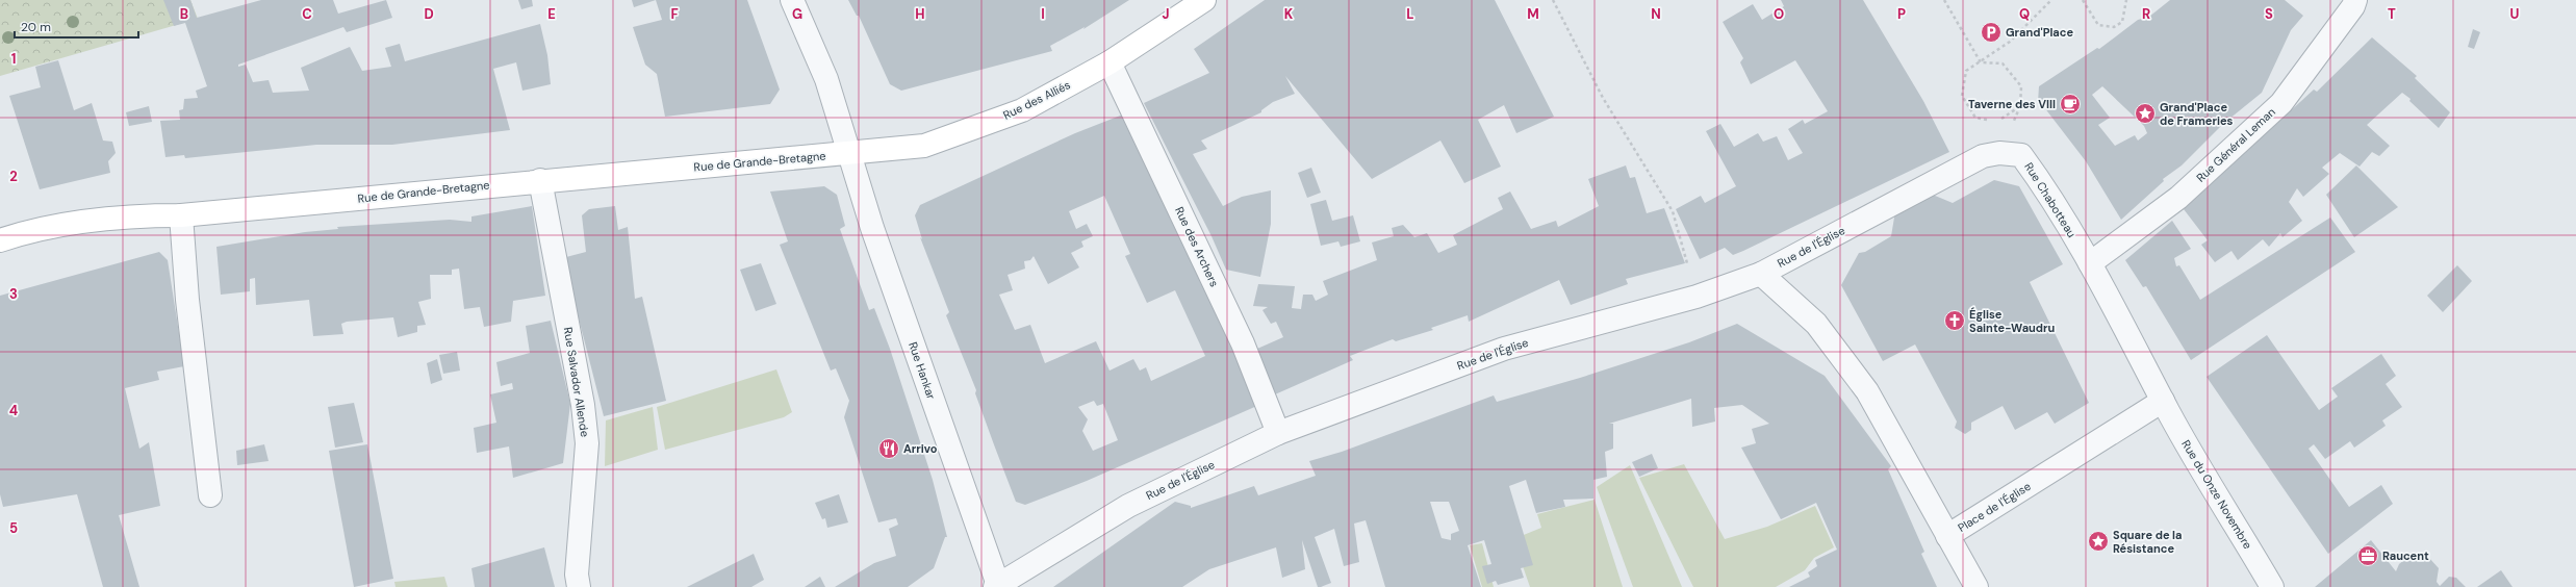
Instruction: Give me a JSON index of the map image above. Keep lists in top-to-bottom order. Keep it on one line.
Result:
{"streets":{"main road":["Rue des Alliés","Rue de Grande-Bretagne"],"street":["Rue Général Leman","Rue Chabotteau","Rue des Archers","Rue de l'Église","Rue Hankar","Rue Salvador Allende","Rue du Onze Novembre","Place de l'Église"]},"crossings":[["Rue des Alliés","Rue de Grande-Bretagne"],["Rue des Alliés","Rue des Archers"],["Rue des Alliés","Rue Hankar"],["Rue Général Leman","Rue Chabotteau"],["Rue de Grande-Bretagne","Rue Hankar"],["Rue de Grande-Bretagne","Rue Salvador Allende"],["Rue Chabotteau","Rue de l'Église"],["Rue des Archers","Rue de l'Église"],["Rue de l'Église","Rue Hankar"],["Rue de l'Église","Place de l'Église"],["Rue du Onze Novembre","Place de l'Église"]],"places":{"parking":["Grand'Place"],"cafe":["Taverne des VIII"],"place":["Grand'Place de Frameries","Square de la Résistance"],"church":["Église Sainte-Waudru"],"restaurant":["Arrivo"],"office":["Raucent"]},"scale_bar":"20 m","grid":{"columns":["B","C","D","E","F","G","H","I","J","K","L","M","N","O","P","Q","R","S","T","U"],"rows":["1","2","3","4","5"]}}
